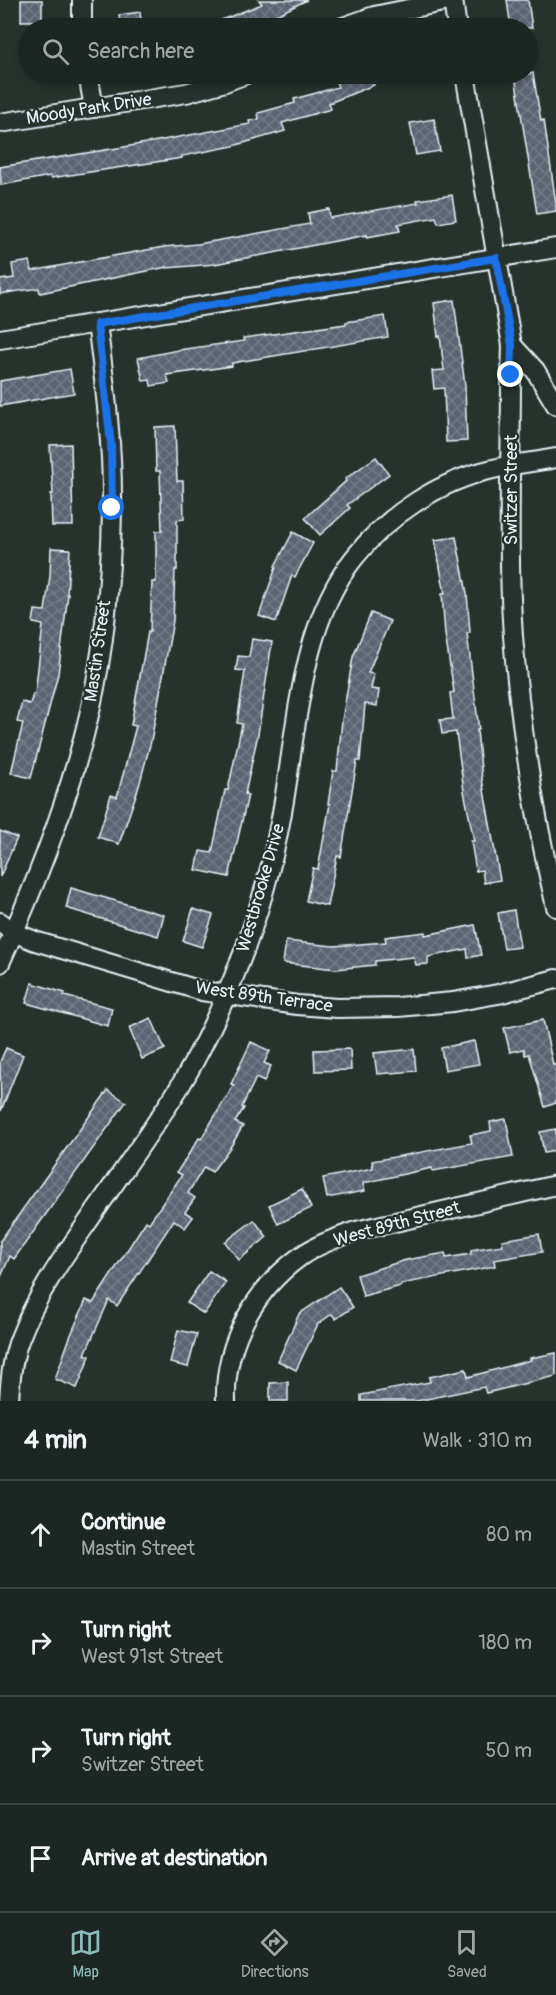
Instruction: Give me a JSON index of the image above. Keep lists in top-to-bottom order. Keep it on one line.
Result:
{"streets":{"street":["Moody Park Drive","Switzer Street","Mastin Street","Westbrooke Drive","West 89th Terrace","West 89th Street"]},"crossings":[["Switzer Street","Westbrooke Drive"],["Mastin Street","West 89th Terrace"],["Westbrooke Drive","West 89th Terrace"]],"page":{"search":"Search here","heading":["4 min","Walk · 310 m"],"list":[["Continue","Mastin Street","80 m"],["Turn right","West 91st Street","180 m"],["Turn right","Switzer Street","50 m"],"Arrive at destination"],"nav":["Map","Directions","Saved"]}}
